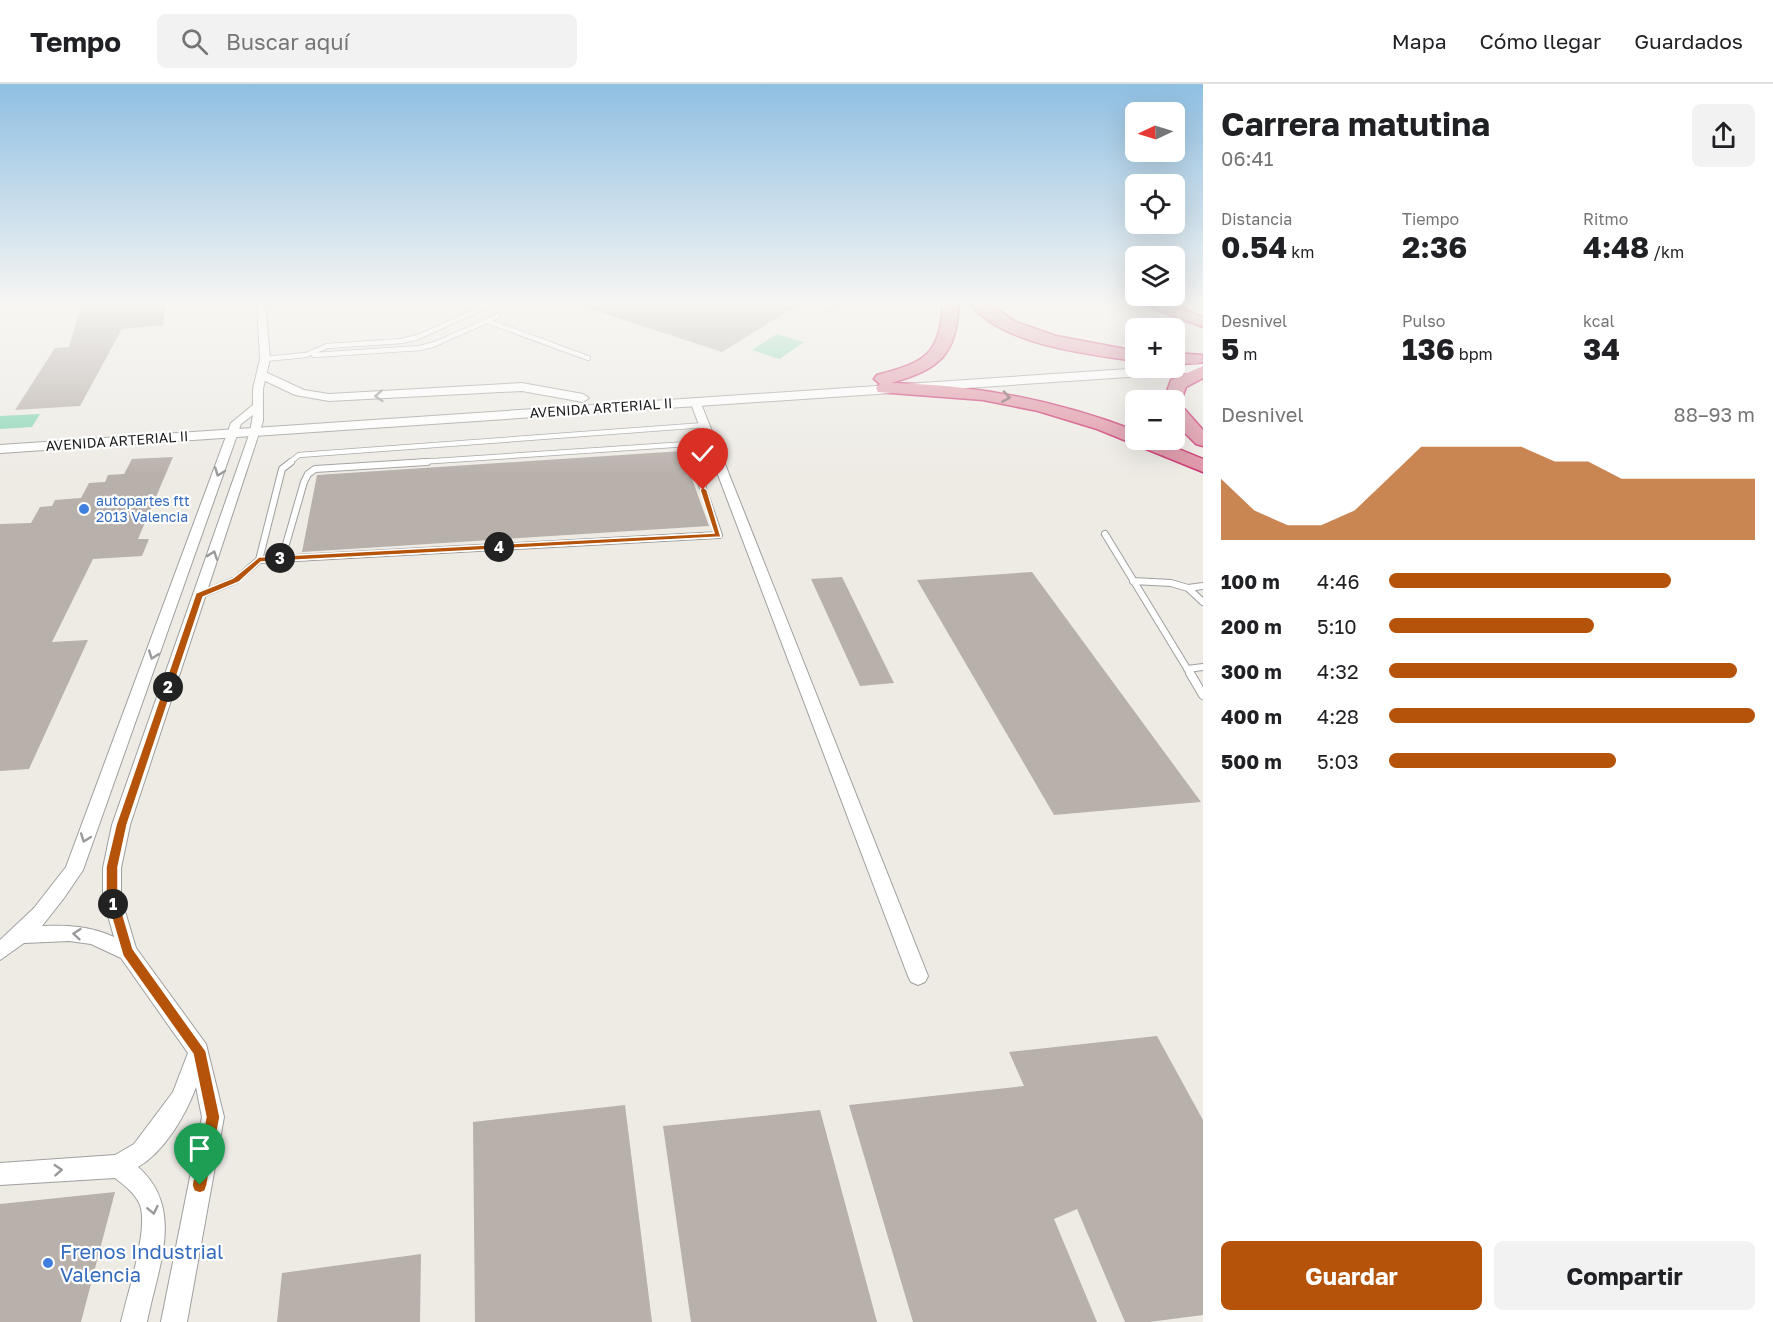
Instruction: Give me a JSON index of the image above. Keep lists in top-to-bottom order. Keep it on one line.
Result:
{"streets":{"street":["AVENIDA ARTERIAL II"]},"places":["autopartes ftt 2013 Valencia","Frenos Industrial Valencia"],"north":"left","page":{"header":"Tempo","search":"Buscar aquí","nav":["Mapa","Cómo llegar","Guardados"],"heading":["Carrera matutina","06:41"],"map_buttons":["+","−"],"stats":[["Distancia","0.54 km"],["Tiempo","2:36"],["Ritmo","4:48 /km"],["Desnivel","5 m"],["Pulso","136 bpm"],["kcal","34"]],"chart":["Desnivel","88–93 m"],"pins":["4","3","2","1"],"list":[{"name":"100 m","note":"4:46"},{"name":"200 m","note":"5:10"},{"name":"300 m","note":"4:32"},{"name":"400 m","note":"4:28"},{"name":"500 m","note":"5:03"}],"buttons":["Guardar","Compartir"]}}
